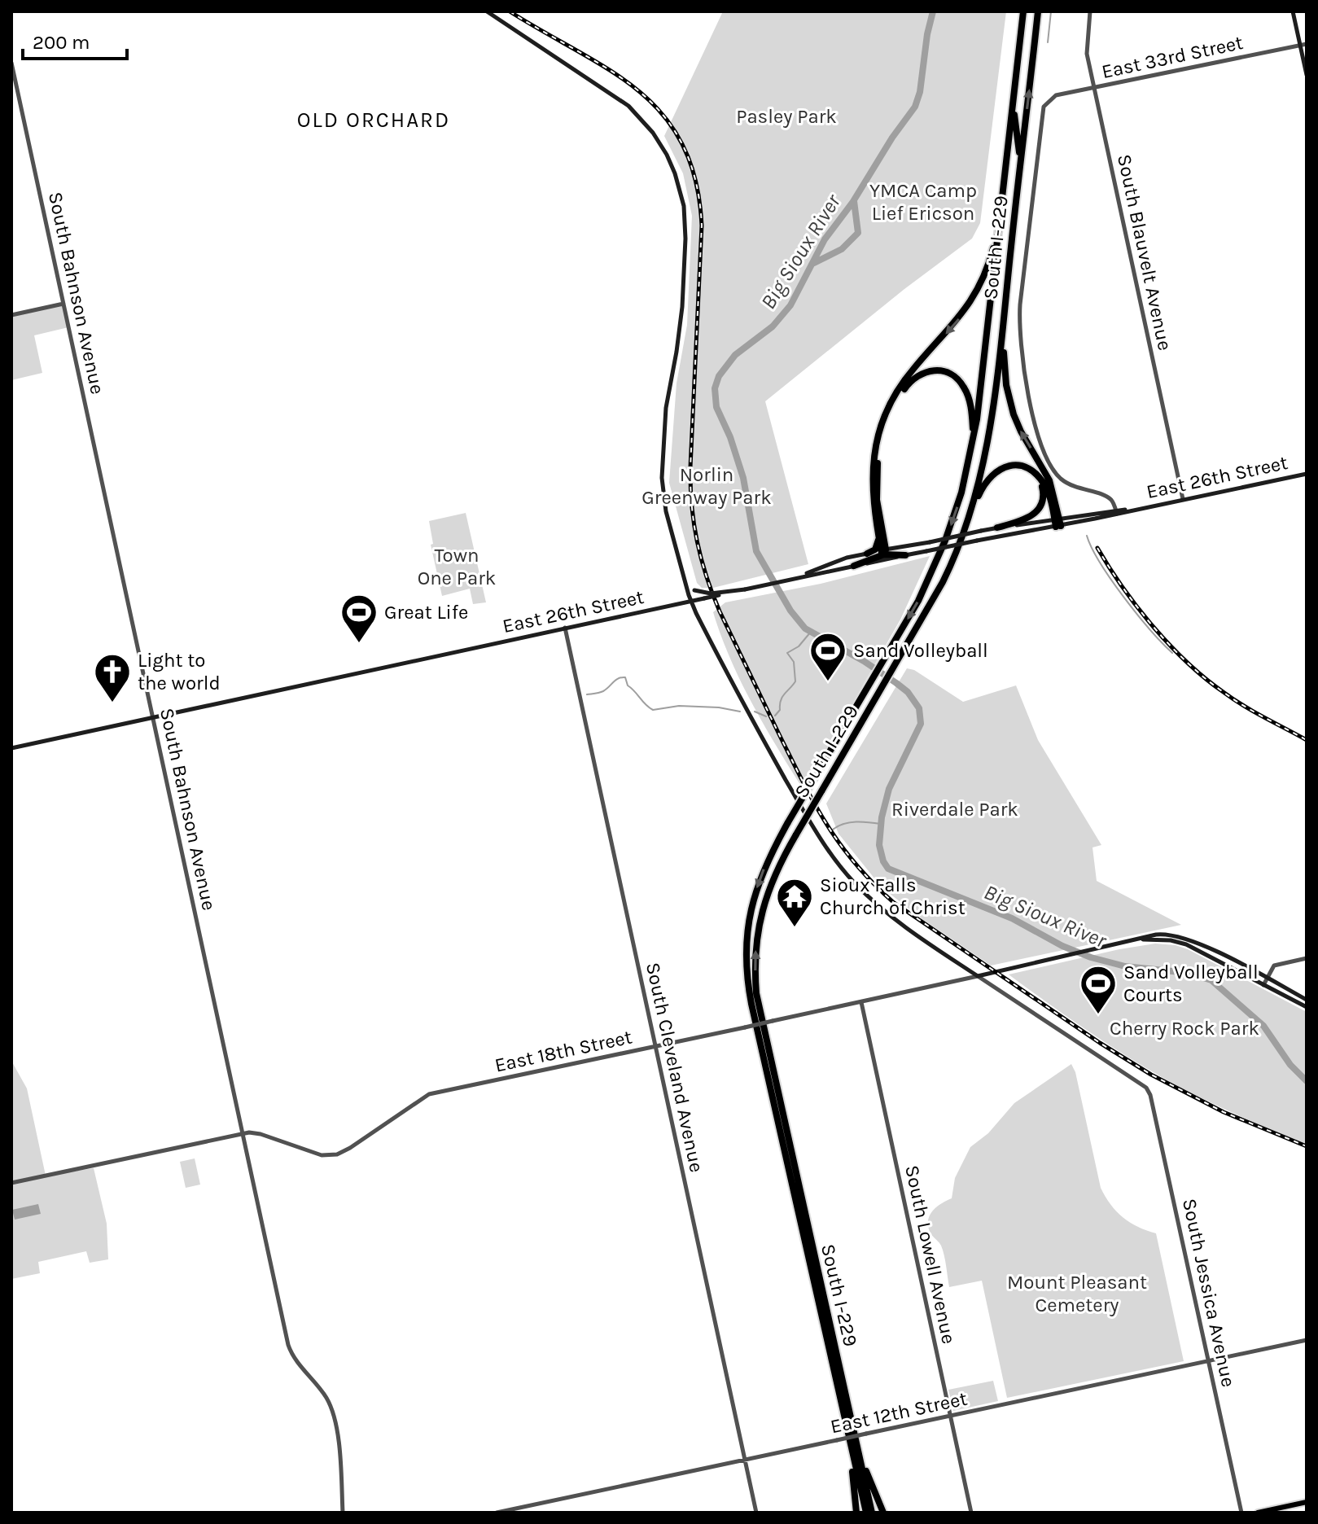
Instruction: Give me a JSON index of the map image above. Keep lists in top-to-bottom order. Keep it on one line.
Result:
{"streets":{"highway":["South I-229"],"main road":["East 26th Street","East 18th Street"],"street":["East 33rd Street","South Blauvelt Avenue","South Bahnson Avenue","South Cleveland Avenue","South Lowell Avenue","South Jessica Avenue","East 12th Street"]},"crossings":[["East 33rd Street","South Blauvelt Avenue"],["East 33rd Street","East 26th Street"],["South Blauvelt Avenue","East 26th Street"],["South Bahnson Avenue","East 26th Street"],["South Bahnson Avenue","East 18th Street"],["East 26th Street","South Cleveland Avenue"],["East 18th Street","South Cleveland Avenue"],["East 18th Street","South Lowell Avenue"],["East 18th Street","South Jessica Avenue"],["South Cleveland Avenue","East 12th Street"],["South Lowell Avenue","East 12th Street"],["South Jessica Avenue","East 12th Street"]],"districts":["OLD ORCHARD"],"water":["Big Sioux River"],"parks":["Pasley Park","YMCA Camp Lief Ericson","Norlin Greenway Park","Town One Park","Riverdale Park","Cherry Rock Park","Mount Pleasant Cemetery"],"places":{"sports":["Great Life","Sand Volleyball","Sand Volleyball Courts"],"church":["Light to the world"],"temple":["Sioux Falls Church of Christ"]},"scale_bar":"200 m"}
